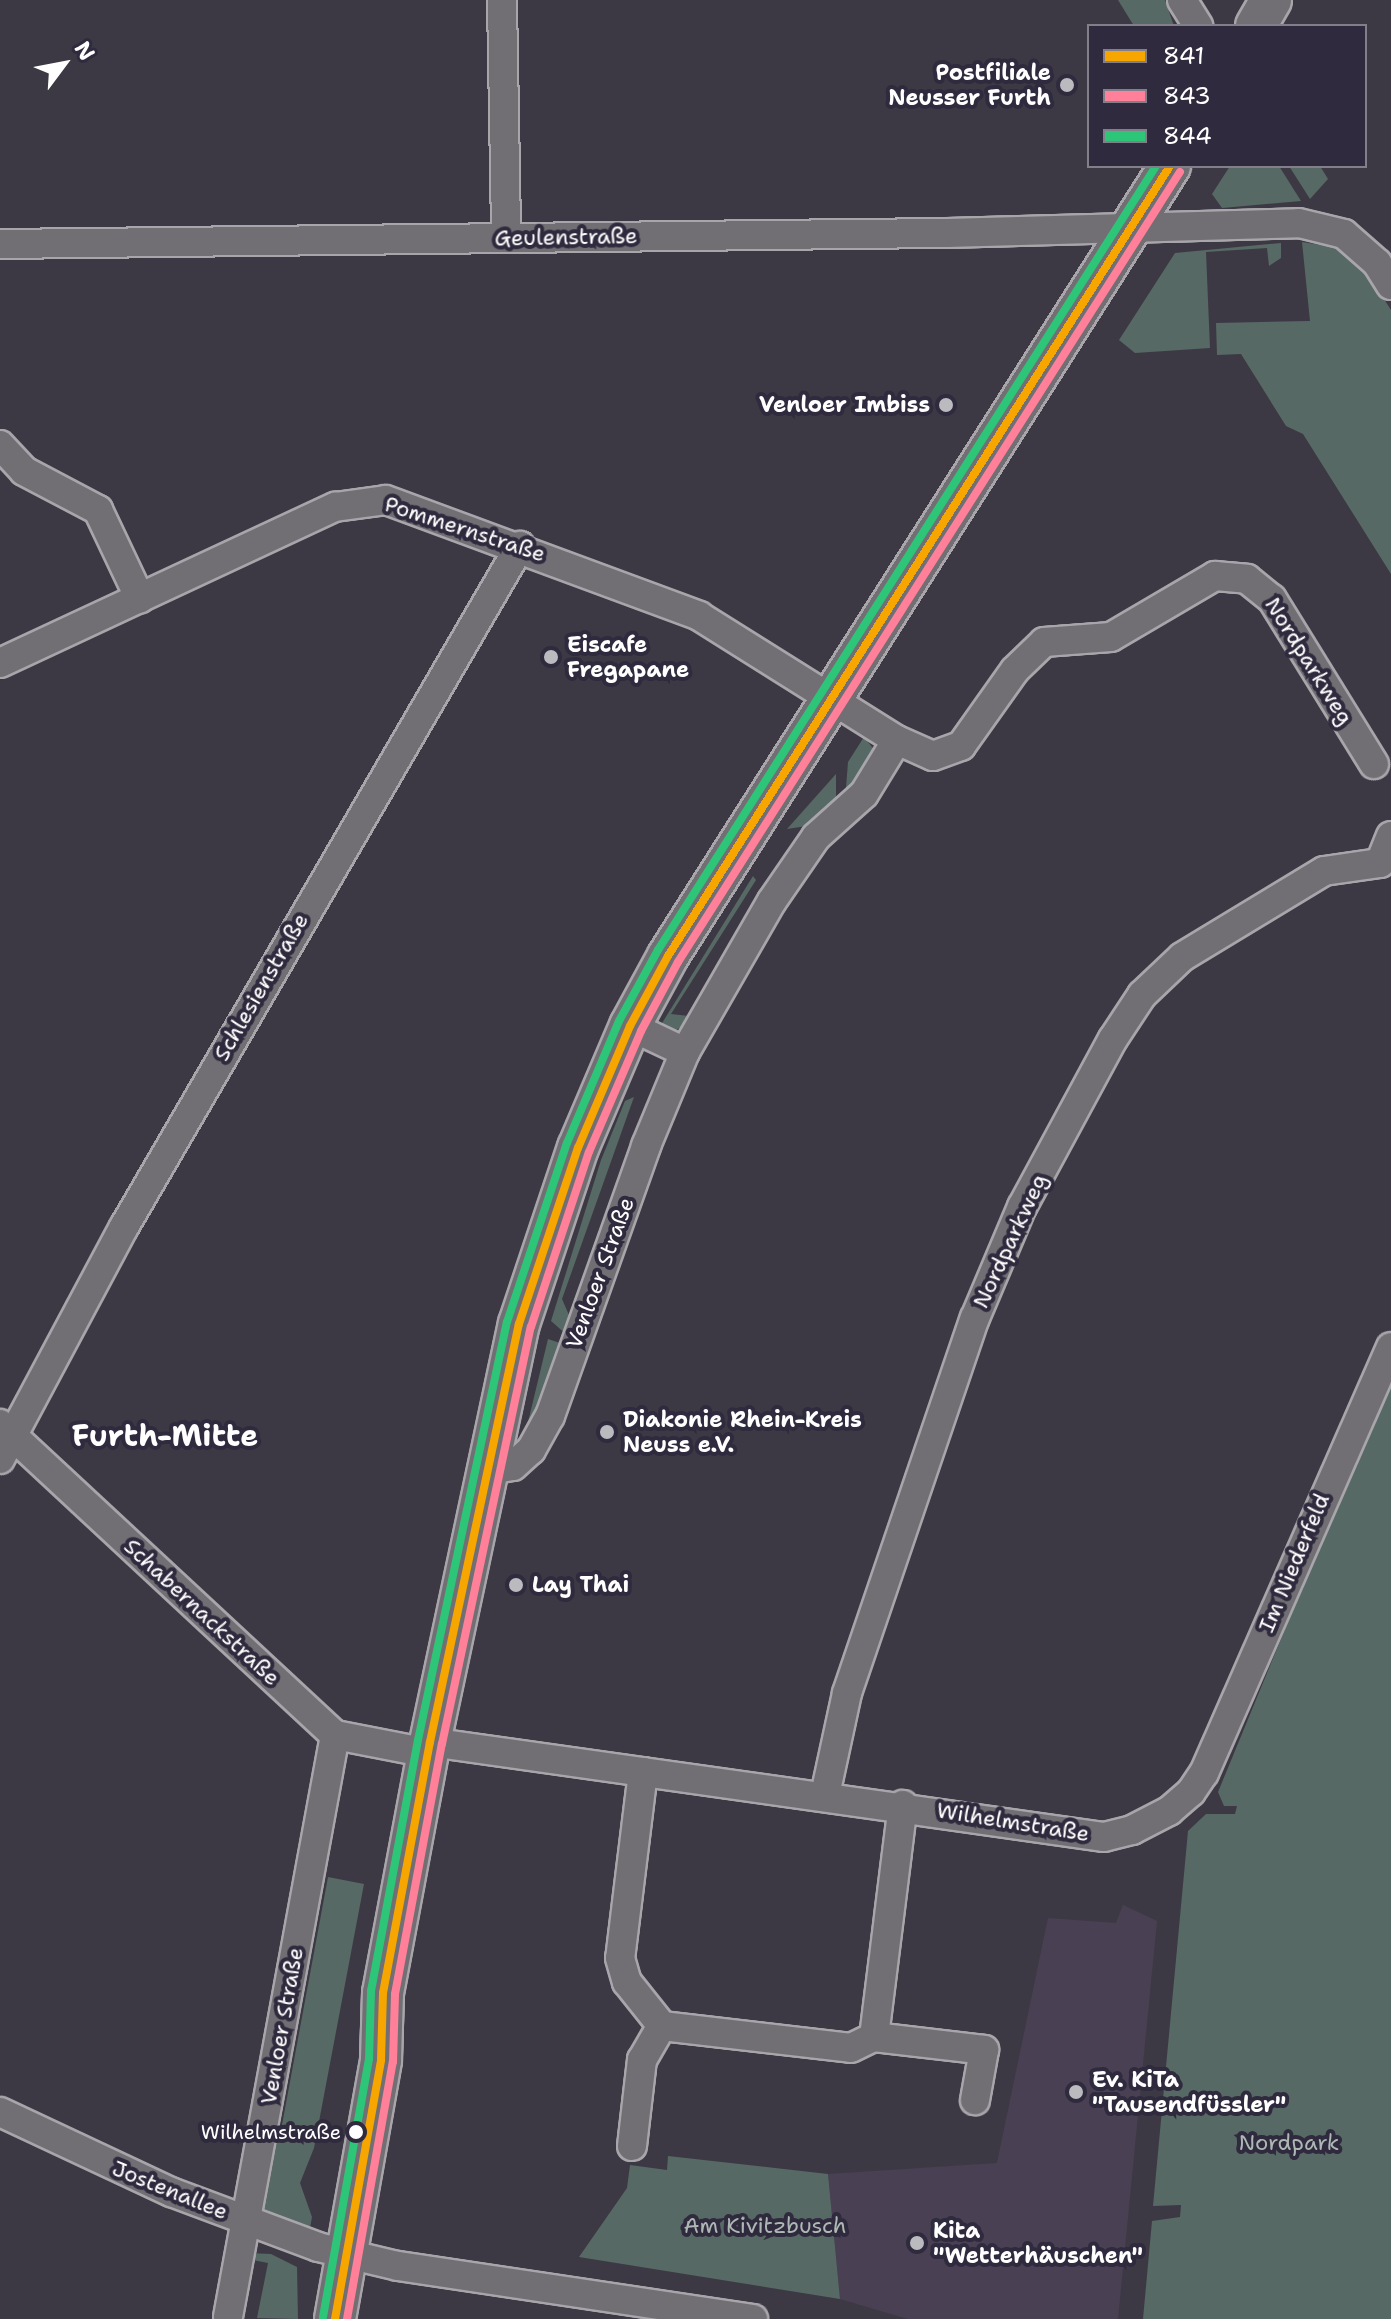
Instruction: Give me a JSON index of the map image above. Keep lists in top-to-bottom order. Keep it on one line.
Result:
{"streets":{"street":["Geulenstraße","Pommernstraße","Nordparkweg","Schlesienstraße","Venloer Straße","Im Niederfeld","Schabernackstraße","Wilhelmstraße","Jostenallee"]},"crossings":[["Pommernstraße","Schlesienstraße"],["Nordparkweg","Venloer Straße"],["Nordparkweg","Wilhelmstraße"],["Schlesienstraße","Schabernackstraße"],["Venloer Straße","Schabernackstraße"],["Venloer Straße","Jostenallee"],["Im Niederfeld","Wilhelmstraße"]],"districts":["Furth-Mitte"],"parks":["Nordpark","Am Kivitzbusch"],"places":["Postfiliale Neusser Furth","Venloer Imbiss","Eiscafe Fregapane","Diakonie Rhein-Kreis Neuss e.V.","Lay Thai","Ev. KiTa \"Tausendfüssler\"","Wilhelmstraße","Kita \"Wetterhäuschen\""],"lines":["transit line 841","transit line 844","transit line 843"],"legend":["841","843","844"],"north":"top right"}
